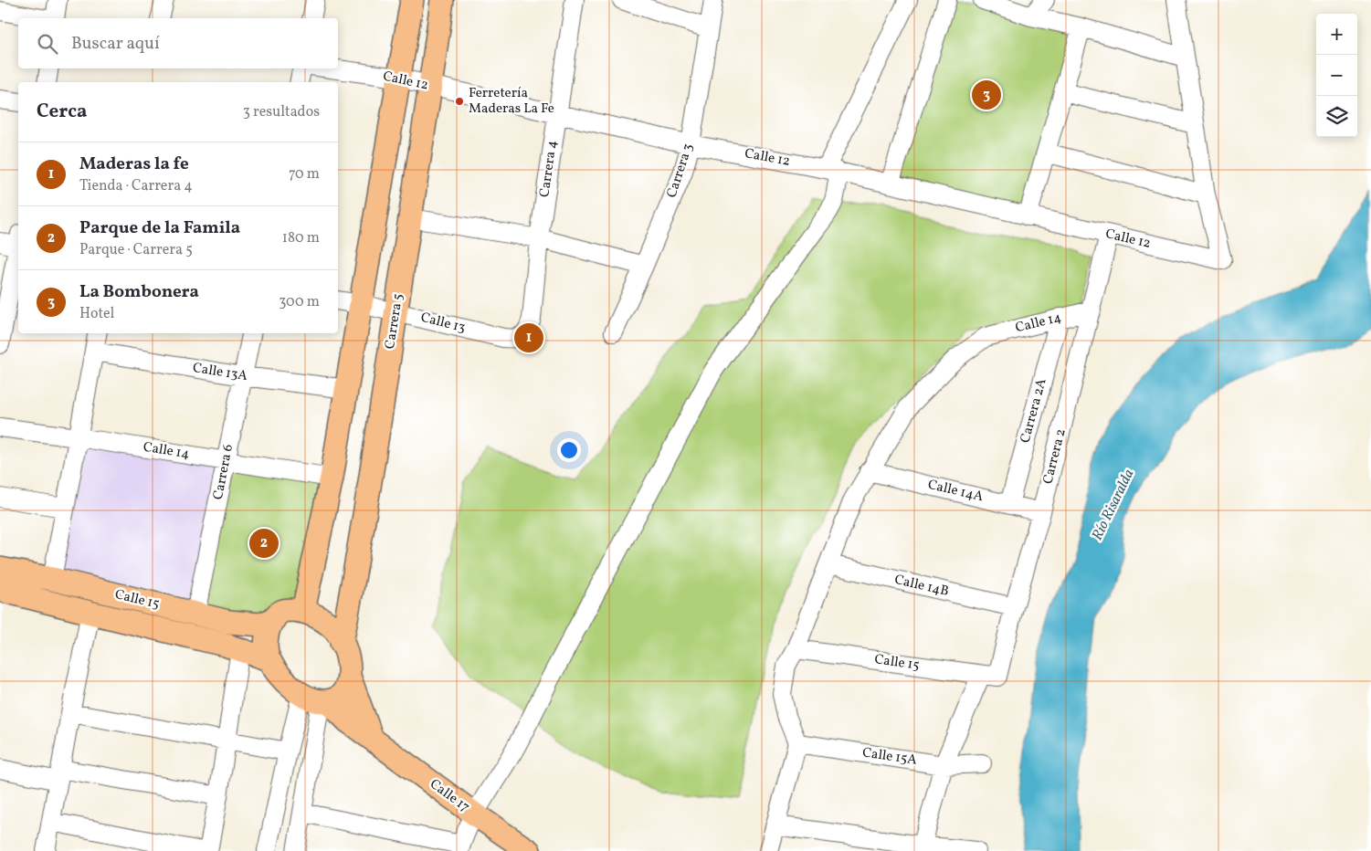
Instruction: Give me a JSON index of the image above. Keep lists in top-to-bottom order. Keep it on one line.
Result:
{"streets":{"main road":["Carrera 5","Calle 15","Calle 17"],"street":["Calle 12","Carrera 4","Carrera 3","Calle 13","Calle 14","Calle 13A","Carrera 2A","Carrera 2","Carrera 6","Calle 14A","Calle 14B","Calle 15A"]},"crossings":[["Calle 12","Carrera 4"],["Calle 12","Carrera 3"],["Calle 12","Carrera 5"],["Calle 12","Carrera 2"],["Carrera 4","Calle 13"],["Carrera 5","Calle 13"],["Carrera 5","Calle 15"],["Carrera 5","Calle 17"],["Calle 14","Carrera 2A"],["Calle 14","Carrera 2"],["Calle 14","Carrera 6"],["Calle 14","Calle 14A"],["Calle 13A","Carrera 6"],["Carrera 2A","Calle 14A"],["Carrera 2","Calle 14A"],["Carrera 2","Calle 14B"],["Carrera 2","Calle 15"],["Carrera 2","Calle 15A"],["Carrera 6","Calle 15"],["Calle 15","Calle 17"]],"water":["Río Risaralda"],"places":["Ferretería Maderas La Fe"],"page":{"map_buttons":["+","−"],"search":"Buscar aquí","pins":["3","1","2"],"heading":["Cerca","3 resultados"],"list":[{"mark":"1","name":"Maderas la fe","note":"Tienda · Carrera 4","value":"70 m"},{"mark":"2","name":"Parque de la Famila","note":"Parque · Carrera 5","value":"180 m"},{"mark":"3","name":"La Bombonera","note":"Hotel","value":"300 m"}]}}
